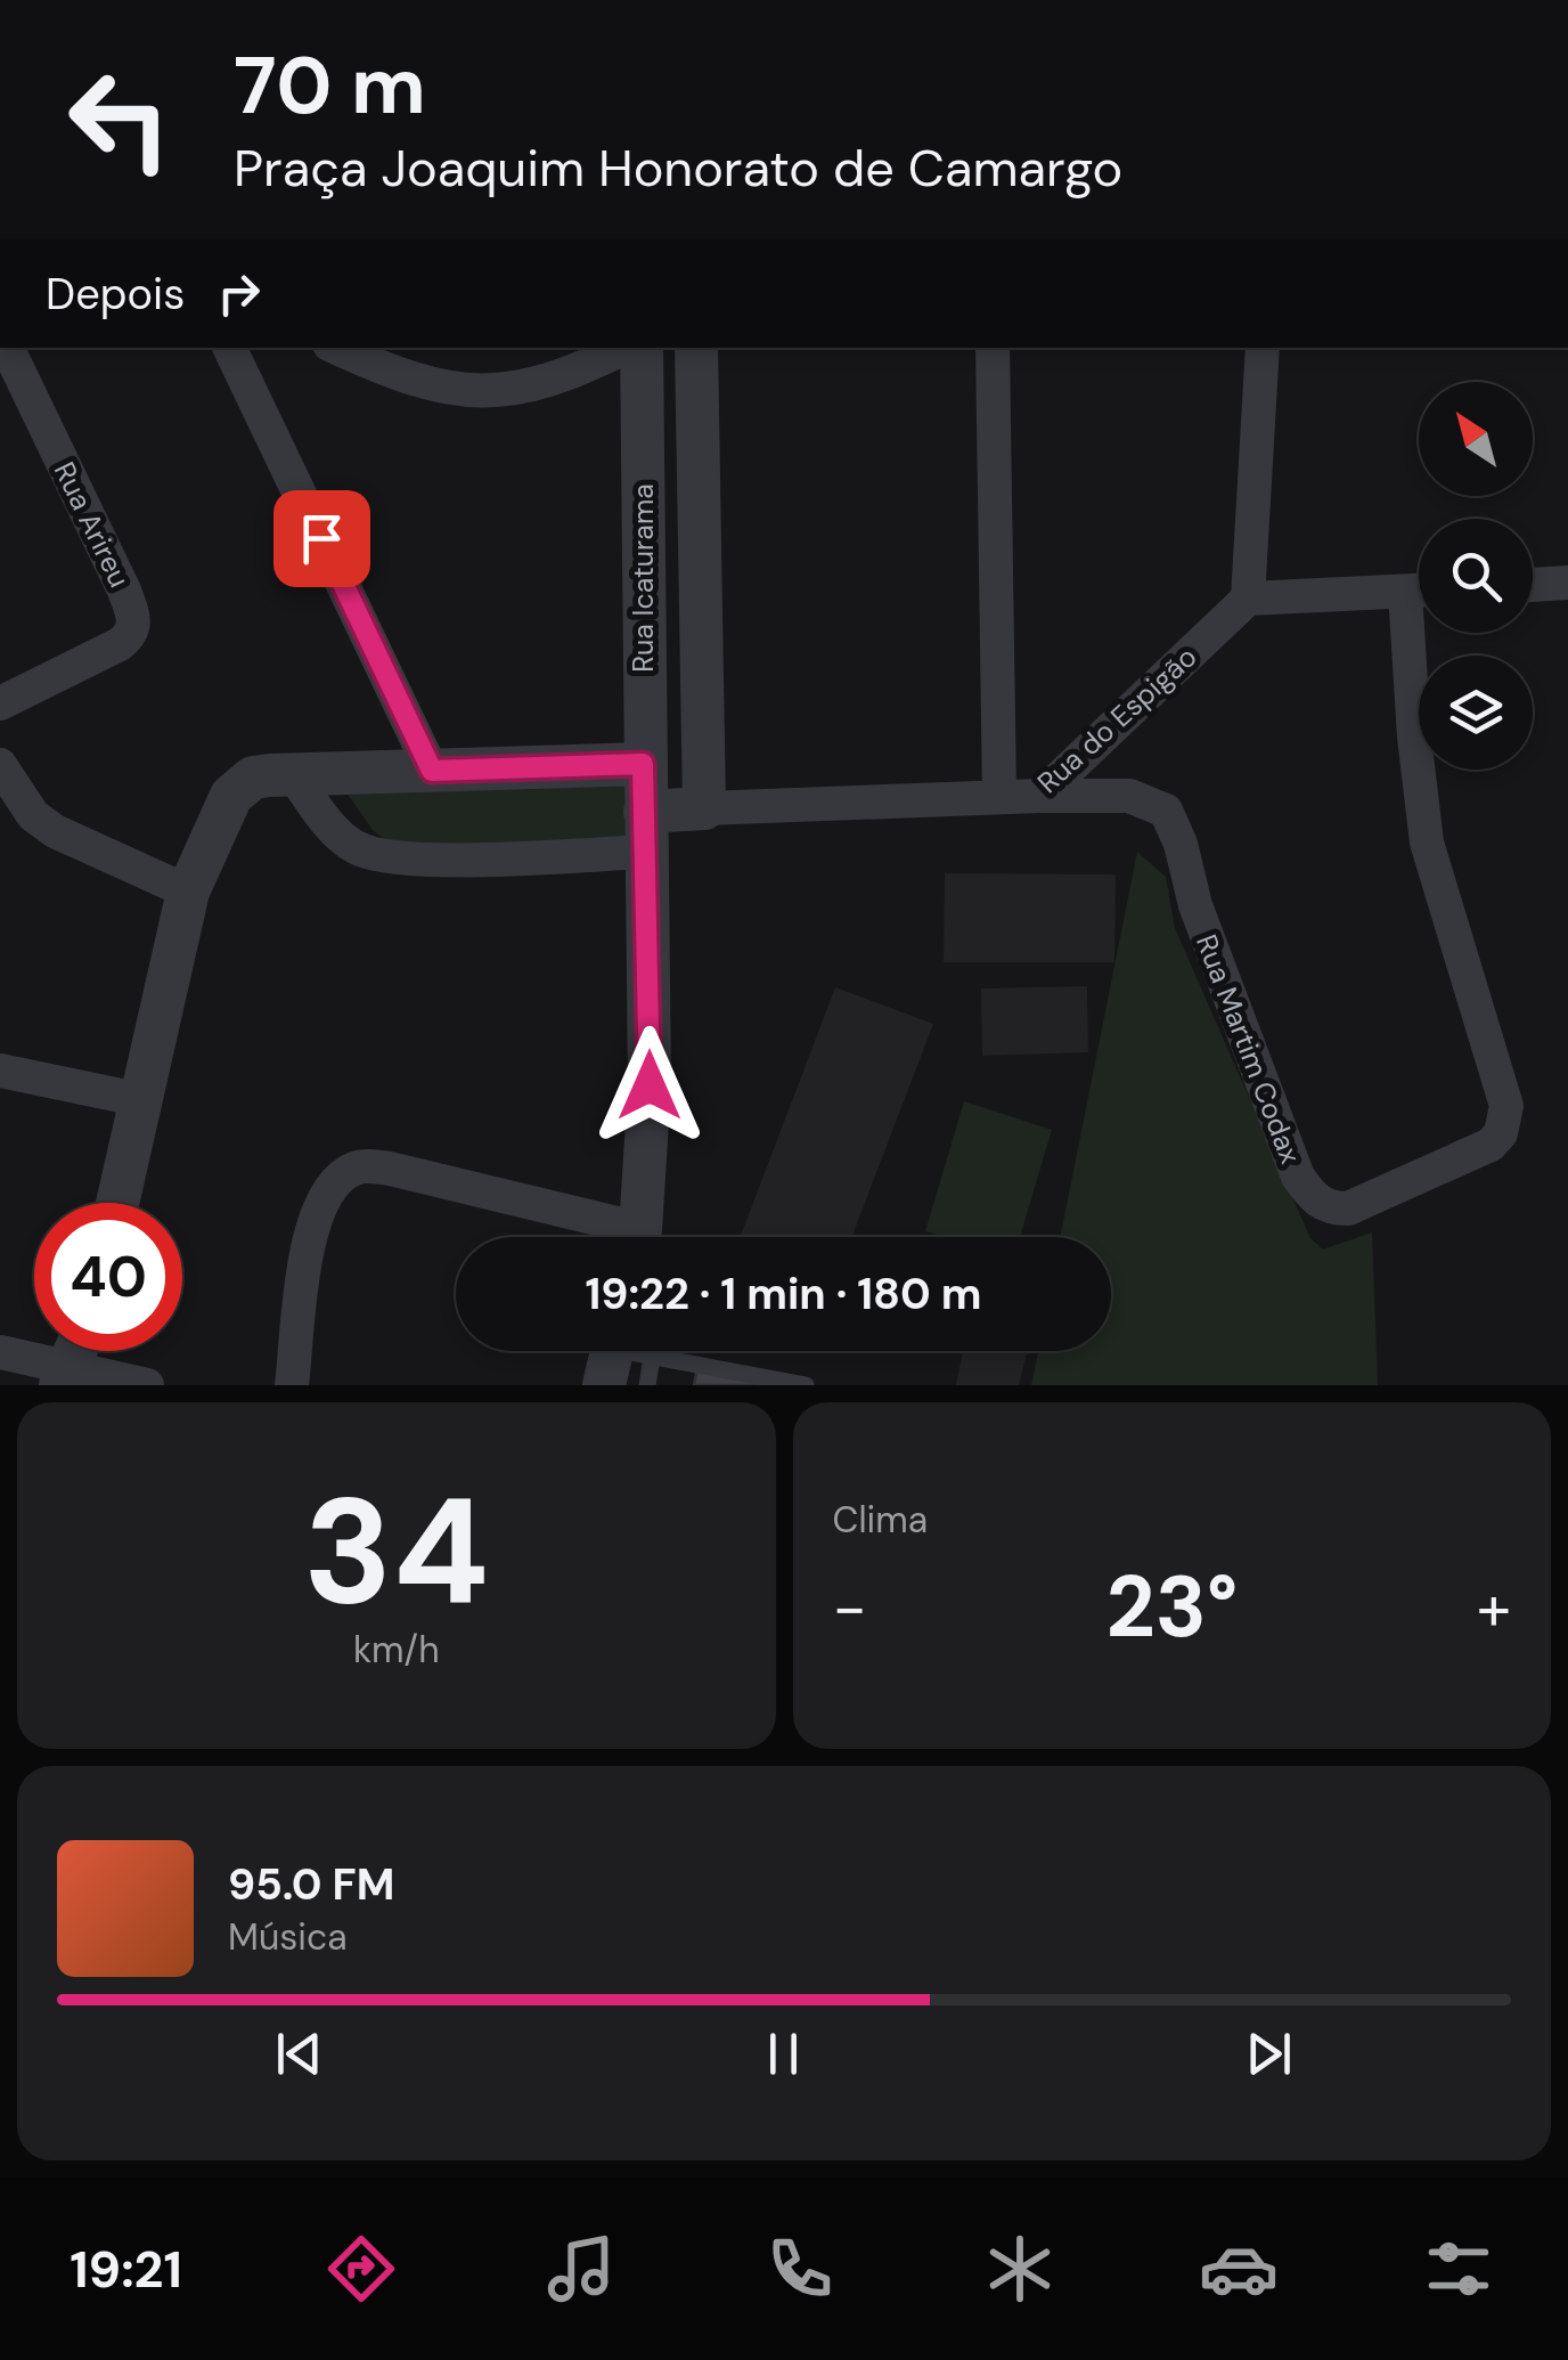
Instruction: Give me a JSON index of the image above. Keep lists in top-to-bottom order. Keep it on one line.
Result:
{"streets":{"street":["Rua Arireu","Rua Icaturama","Rua do Espigão","Rua Martim Codax"]},"crossings":[["Rua Icaturama","Rua do Espigão"],["Rua do Espigão","Rua Martim Codax"]],"north":"top left","page":{"turn":["70 m","Praça Joaquim Honorato de Camargo"],"then":"Depois","limit":"40","trip":"19:22 · 1 min · 180 m","tile":[["34","km/h"],"Clima"],"heat":["−","23°","+"],"song":["95.0 FM","Música"],"tabs":"19:21"}}
